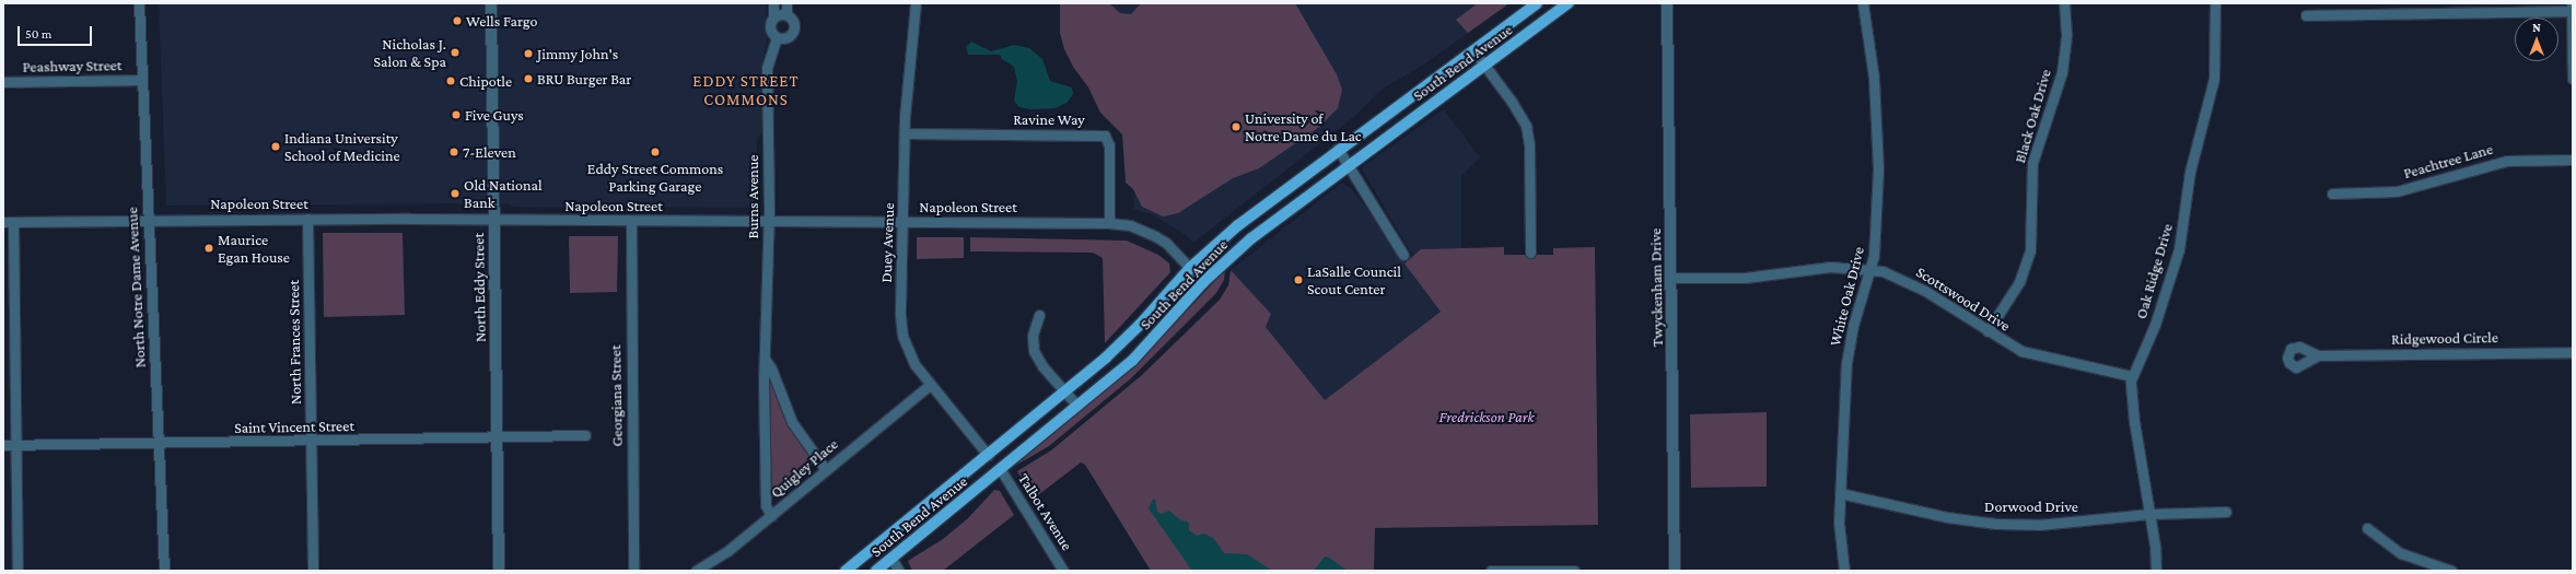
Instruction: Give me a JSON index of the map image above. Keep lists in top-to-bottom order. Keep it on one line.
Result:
{"streets":{"main road":["South Bend Avenue"],"street":["Peashway Street","Black Oak Drive","Ravine Way","Peachtree Lane","Burns Avenue","Napoleon Street","Duey Avenue","Oak Ridge Drive","North Notre Dame Avenue","North Eddy Street","Twyckenham Drive","White Oak Drive","Scottswood Drive","Ridgewood Circle","North Frances Street","Georgiana Street","Saint Vincent Street","Quigley Place","Dorwood Drive","Talbot Avenue"]},"crossings":[["South Bend Avenue","Napoleon Street"],["South Bend Avenue","Duey Avenue"],["South Bend Avenue","Talbot Avenue"],["Peashway Street","North Notre Dame Avenue"],["Black Oak Drive","Scottswood Drive"],["Ravine Way","Napoleon Street"],["Ravine Way","Duey Avenue"],["Burns Avenue","Napoleon Street"],["Burns Avenue","Quigley Place"],["Napoleon Street","Duey Avenue"],["Napoleon Street","North Notre Dame Avenue"],["Napoleon Street","North Eddy Street"],["Napoleon Street","North Frances Street"],["Napoleon Street","Georgiana Street"],["Duey Avenue","Quigley Place"],["Oak Ridge Drive","Scottswood Drive"],["Oak Ridge Drive","Dorwood Drive"],["North Notre Dame Avenue","Saint Vincent Street"],["North Eddy Street","Saint Vincent Street"],["Twyckenham Drive","Scottswood Drive"],["White Oak Drive","Scottswood Drive"],["White Oak Drive","Dorwood Drive"],["North Frances Street","Saint Vincent Street"]],"districts":["EDDY STREET COMMONS"],"parks":["Fredrickson Park"],"places":["Wells Fargo","Nicholas J. Salon & Spa","Jimmy John's","BRU Burger Bar","Chipotle","Five Guys","University of Notre Dame du Lac","Indiana University School of Medicine","7-Eleven","Eddy Street Commons Parking Garage","Old National Bank","Maurice Egan House","LaSalle Council Scout Center"],"scale_bar":"50 m","north":"top"}
